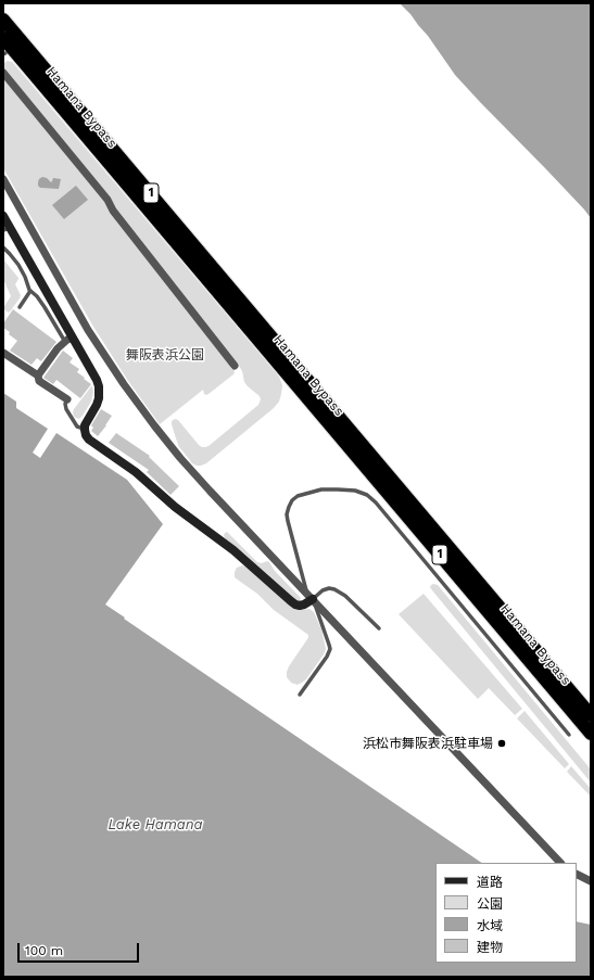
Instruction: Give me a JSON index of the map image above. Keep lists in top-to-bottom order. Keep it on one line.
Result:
{"streets":{"highway":["Hamana Bypass","1"]},"water":["Lake Hamana"],"parks":["舞阪表浜公園"],"places":["浜松市舞阪表浜駐車場"],"legend":["道路","公園","水域","建物"],"scale_bar":"100 m"}
